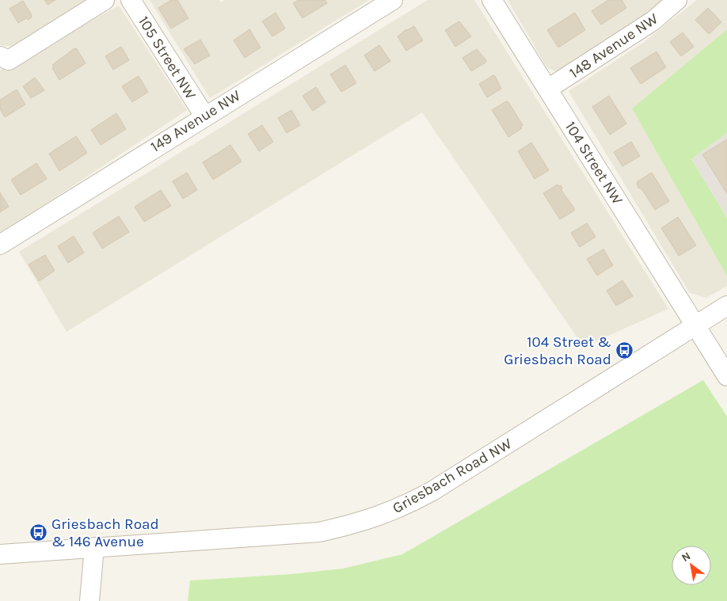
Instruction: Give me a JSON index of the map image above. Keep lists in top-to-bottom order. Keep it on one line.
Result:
{"streets":{"street":["148 Avenue NW","105 Street NW","149 Avenue NW","104 Street NW","Griesbach Road NW"]},"crossings":[["148 Avenue NW","104 Street NW"],["105 Street NW","149 Avenue NW"],["104 Street NW","Griesbach Road NW"]],"places":{"bus stop":["104 Street & Griesbach Road","Griesbach Road & 146 Avenue"]},"north":"top left"}
